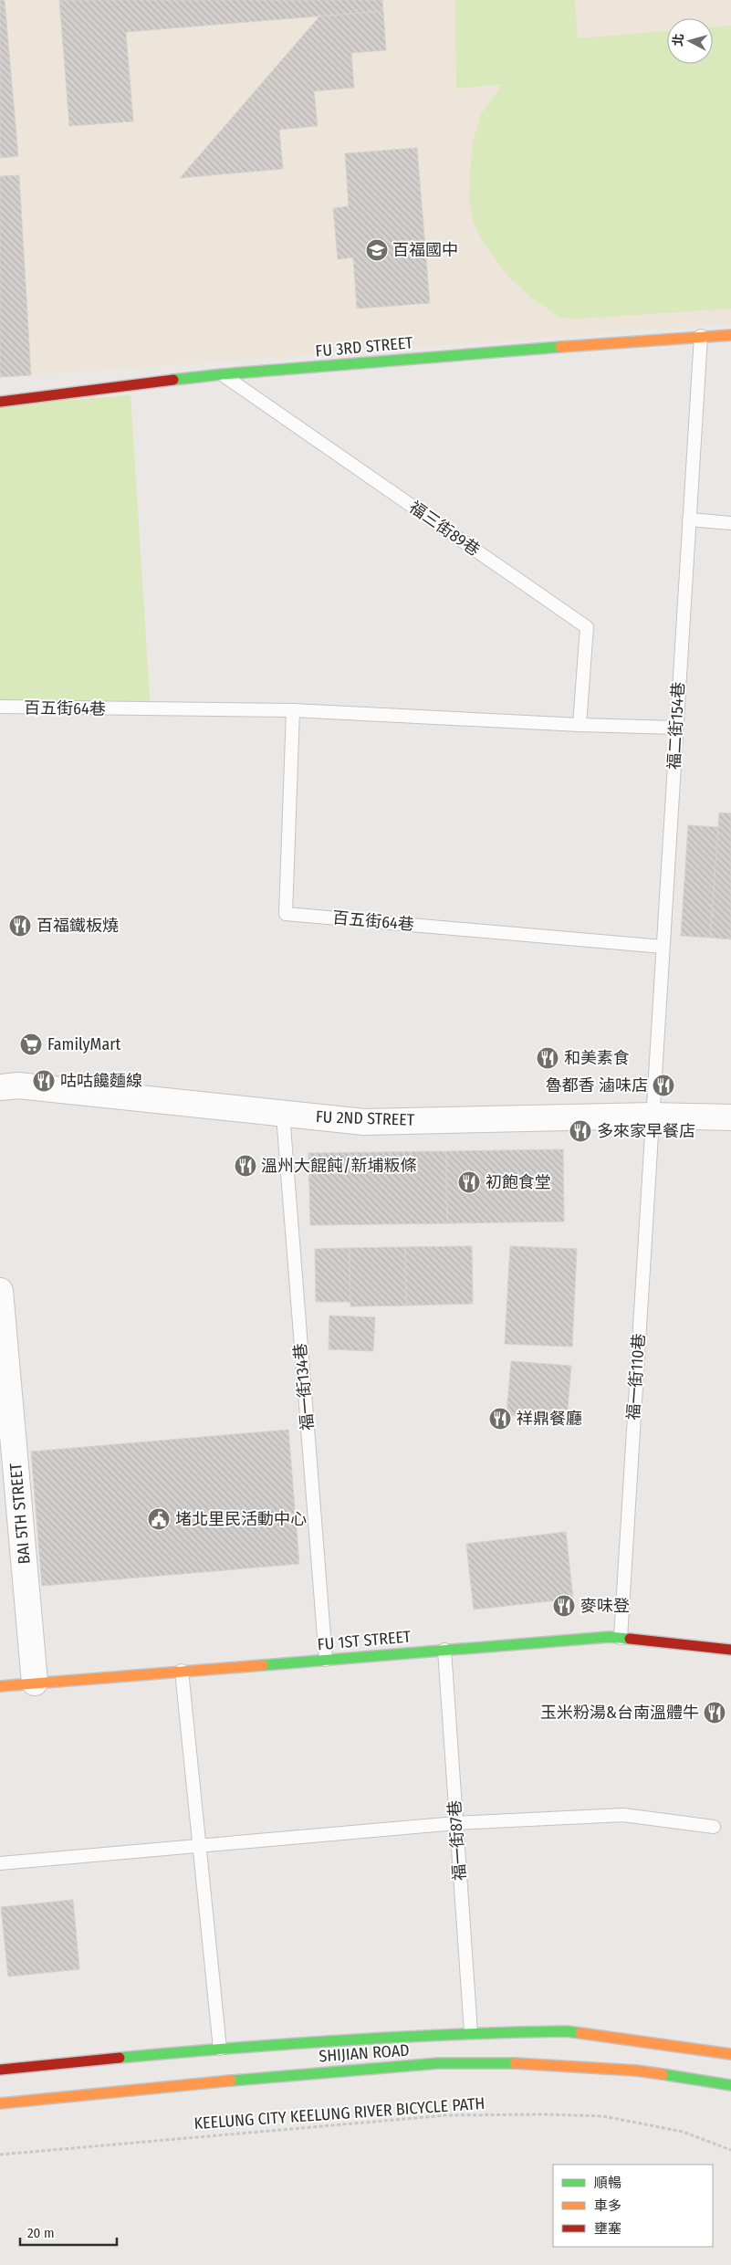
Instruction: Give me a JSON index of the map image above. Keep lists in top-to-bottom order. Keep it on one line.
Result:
{"streets":{"street":["FU 3RD STREET","FU 2ND STREET","BAI 5TH STREET","FU 1ST STREET","SHIJIAN ROAD"],"lane":["福三街89巷","百五街64巷","福二街154巷","福一街110巷","福一街134巷","福一街87巷"],"path":["KEELUNG CITY KEELUNG RIVER BICYCLE PATH"]},"crossings":[["FU 3RD STREET","福三街89巷"],["FU 3RD STREET","福二街154巷"],["福三街89巷","百五街64巷"],["百五街64巷","福二街154巷"],["福二街154巷","FU 2ND STREET"],["福二街154巷","福一街110巷"],["FU 2ND STREET","福一街110巷"],["FU 2ND STREET","福一街134巷"],["福一街110巷","FU 1ST STREET"],["福一街134巷","FU 1ST STREET"],["BAI 5TH STREET","FU 1ST STREET"],["FU 1ST STREET","福一街87巷"],["福一街87巷","SHIJIAN ROAD"]],"places":{"school or university":["百福國中"],"restaurant":["百福鐵板燒","和美素食","咕咕饞麵線","魯都香 滷味店","多來家早餐店","溫州大餛飩/新埔粄條","初飽食堂","祥鼎餐廳","麥味登","玉米粉湯&台南溫體牛"],"supermarket":["FamilyMart"],"public building":["堵北里民活動中心"]},"legend":["順暢","車多","壅塞"],"scale_bar":"20 m","north":"left"}
